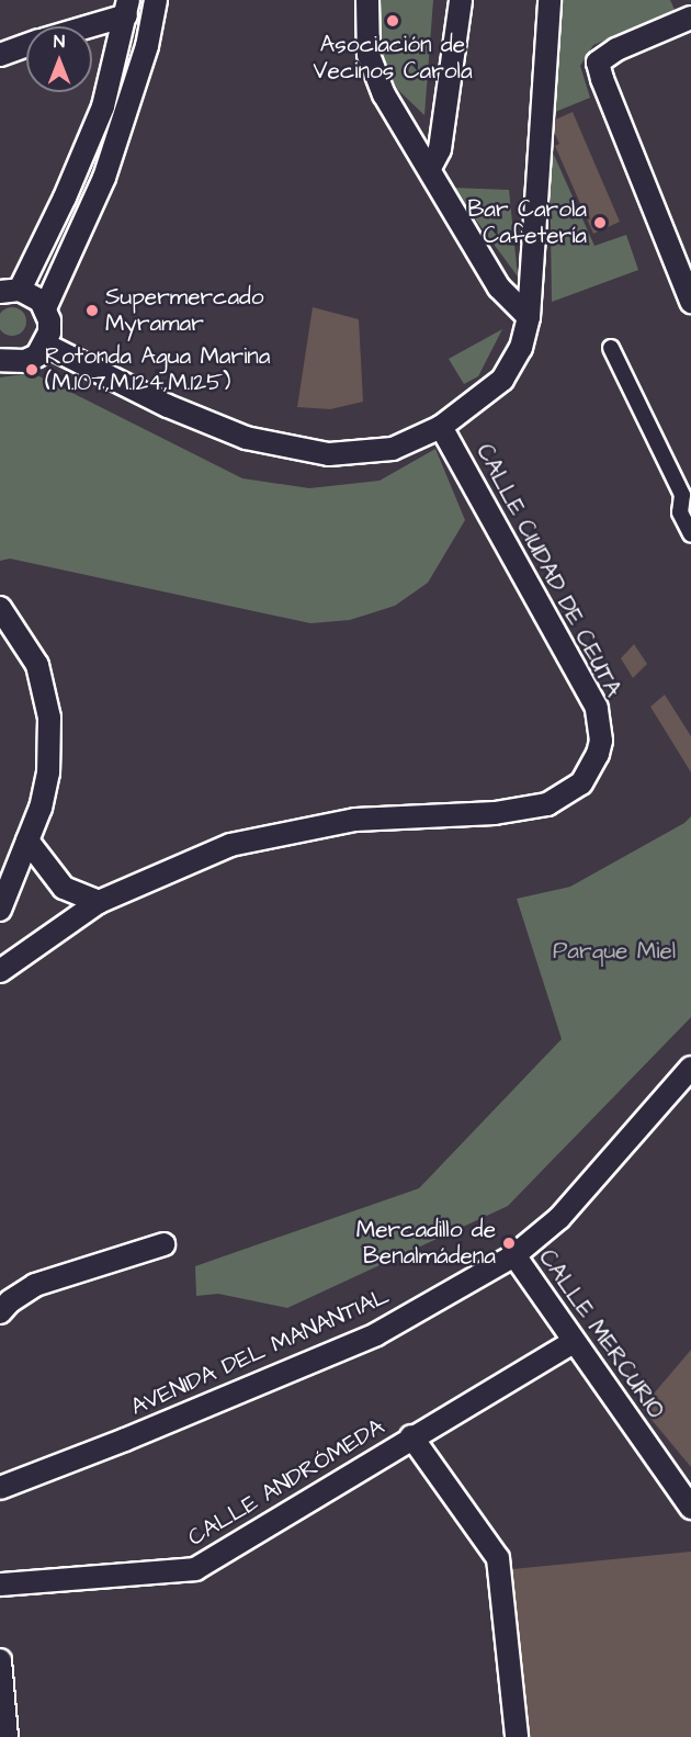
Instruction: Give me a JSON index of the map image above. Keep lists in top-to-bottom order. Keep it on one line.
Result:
{"streets":{"street":["CALLE CIUDAD DE CEUTA","CALLE MERCURIO","AVENIDA DEL MANANTIAL","CALLE ANDRÓMEDA"]},"crossings":[["CALLE MERCURIO","AVENIDA DEL MANANTIAL"],["CALLE MERCURIO","CALLE ANDRÓMEDA"]],"parks":["Parque Miel"],"places":["Asociación de Vecinos Carola","Bar Carola Cafetería","Supermercado Myramar","Rotonda Agua Marina (M.107,M.124,M.125)","Mercadillo de Benalmádena"],"north":"top"}
